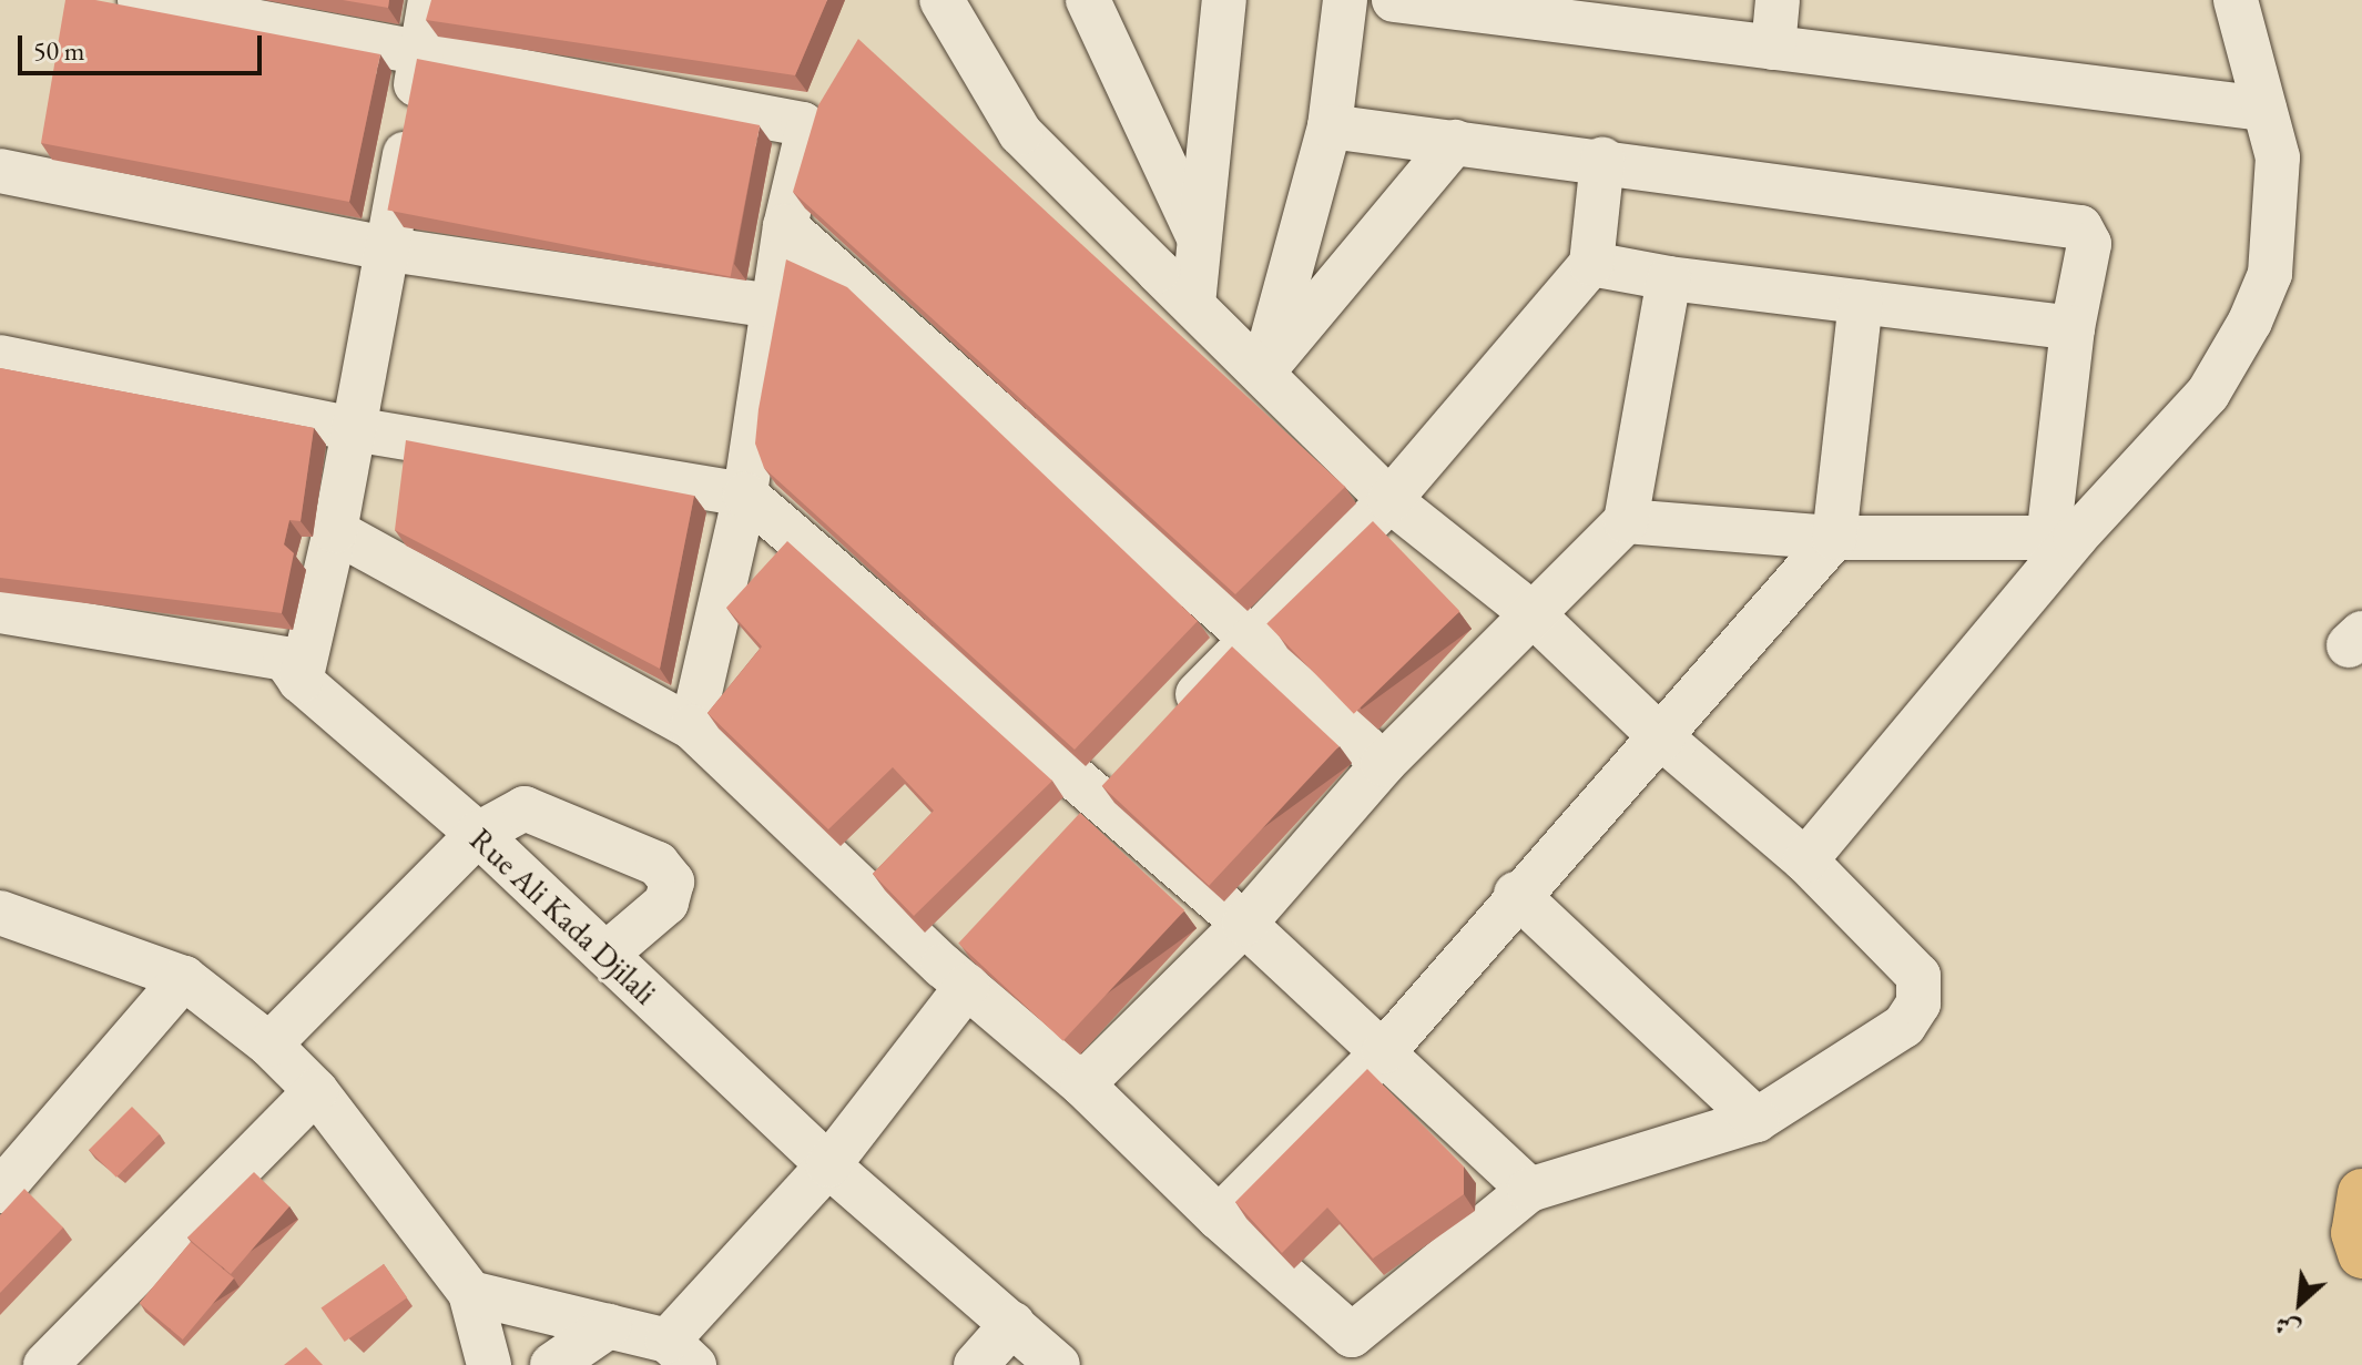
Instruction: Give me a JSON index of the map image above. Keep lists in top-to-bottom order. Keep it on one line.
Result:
{"streets":{"street":["Rue Ali Kada Djilali"]},"scale_bar":"50 m","north":"bottom left"}
